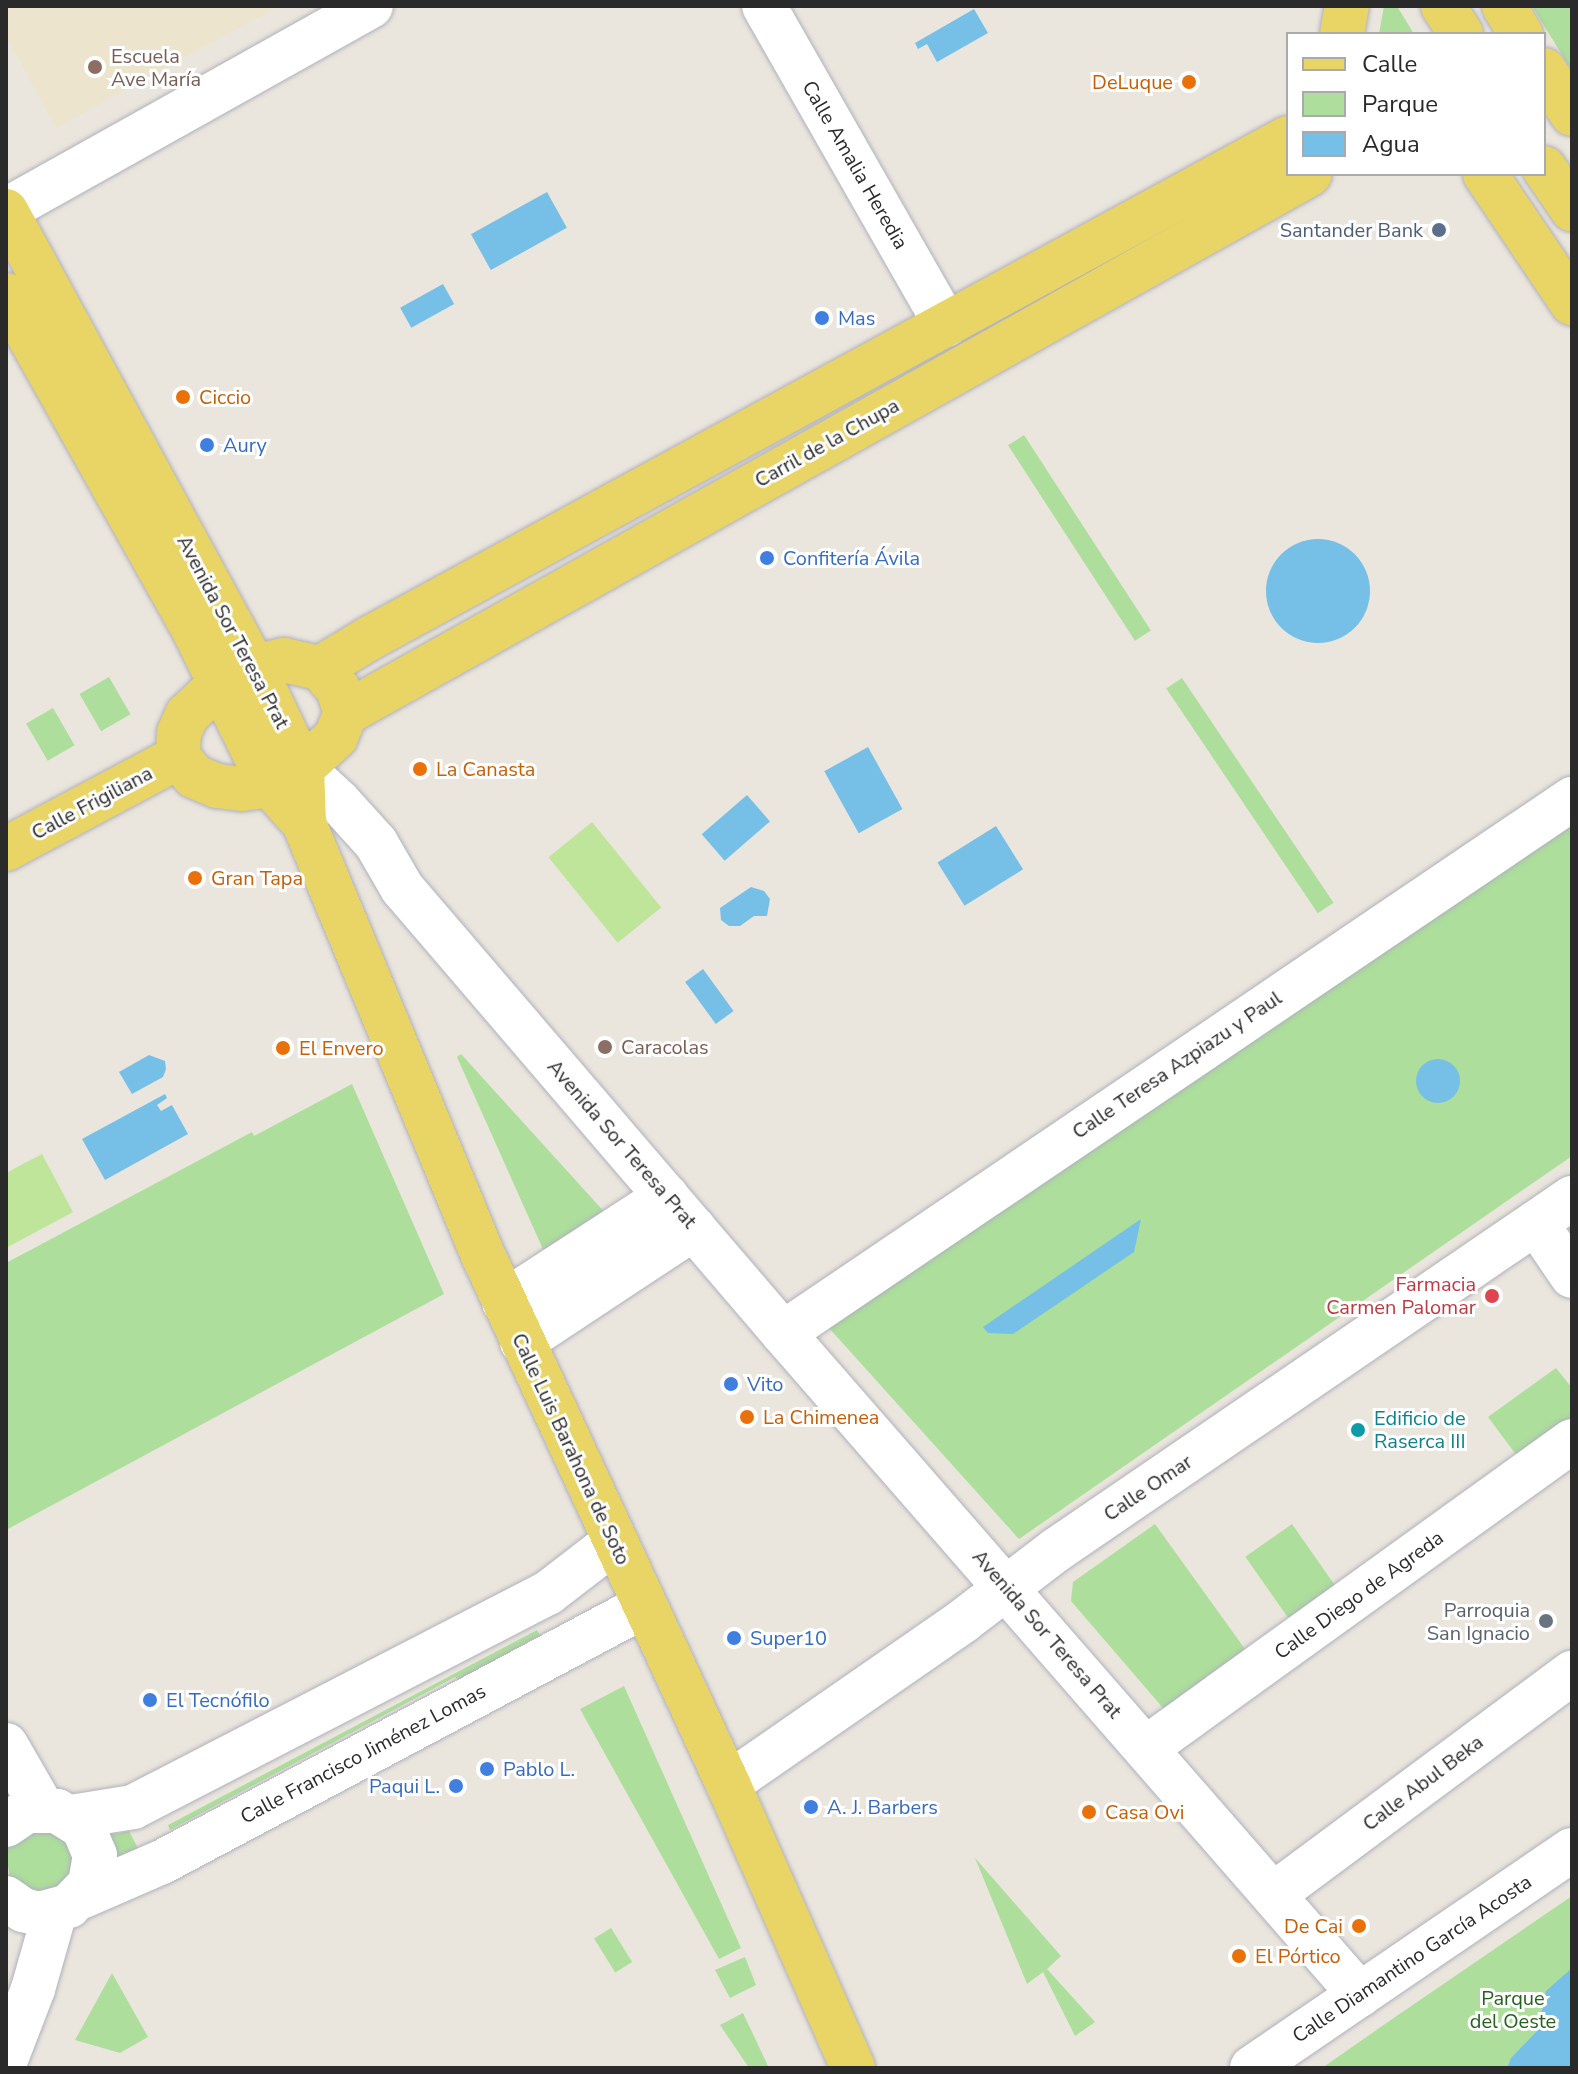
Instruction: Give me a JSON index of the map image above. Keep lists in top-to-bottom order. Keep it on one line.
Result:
{"streets":{"main road":["Carril de la Chupa","Avenida Sor Teresa Prat","Calle Frigiliana","Calle Luis Barahona de Soto"],"street":["Calle Amalia Heredia","Calle Teresa Azpiazu y Paul","Calle Omar","Calle Diego de Agreda","Calle Francisco Jiménez Lomas","Calle Abul Beka","Calle Diamantino García Acosta"]},"crossings":[["Avenida Sor Teresa Prat","Calle Teresa Azpiazu y Paul"],["Avenida Sor Teresa Prat","Calle Luis Barahona de Soto"],["Avenida Sor Teresa Prat","Calle Omar"],["Avenida Sor Teresa Prat","Calle Diego de Agreda"],["Avenida Sor Teresa Prat","Calle Abul Beka"],["Avenida Sor Teresa Prat","Calle Diamantino García Acosta"],["Calle Luis Barahona de Soto","Calle Omar"],["Calle Luis Barahona de Soto","Calle Francisco Jiménez Lomas"]],"parks":["Parque del Oeste"],"places":["Escuela Ave María","DeLuque","Santander Bank","Mas","Ciccio","Aury","Confitería Ávila","La Canasta","Gran Tapa","Caracolas","El Envero","Farmacia Carmen Palomar","Vito","La Chimenea","Edificio de Raserca III","Parroquia San Ignacio","Super10","El Tecnófilo","Pablo L.","Paqui L.","A. J. Barbers","Casa Ovi","De Cai","El Pórtico"],"legend":["Calle","Parque","Agua"]}
